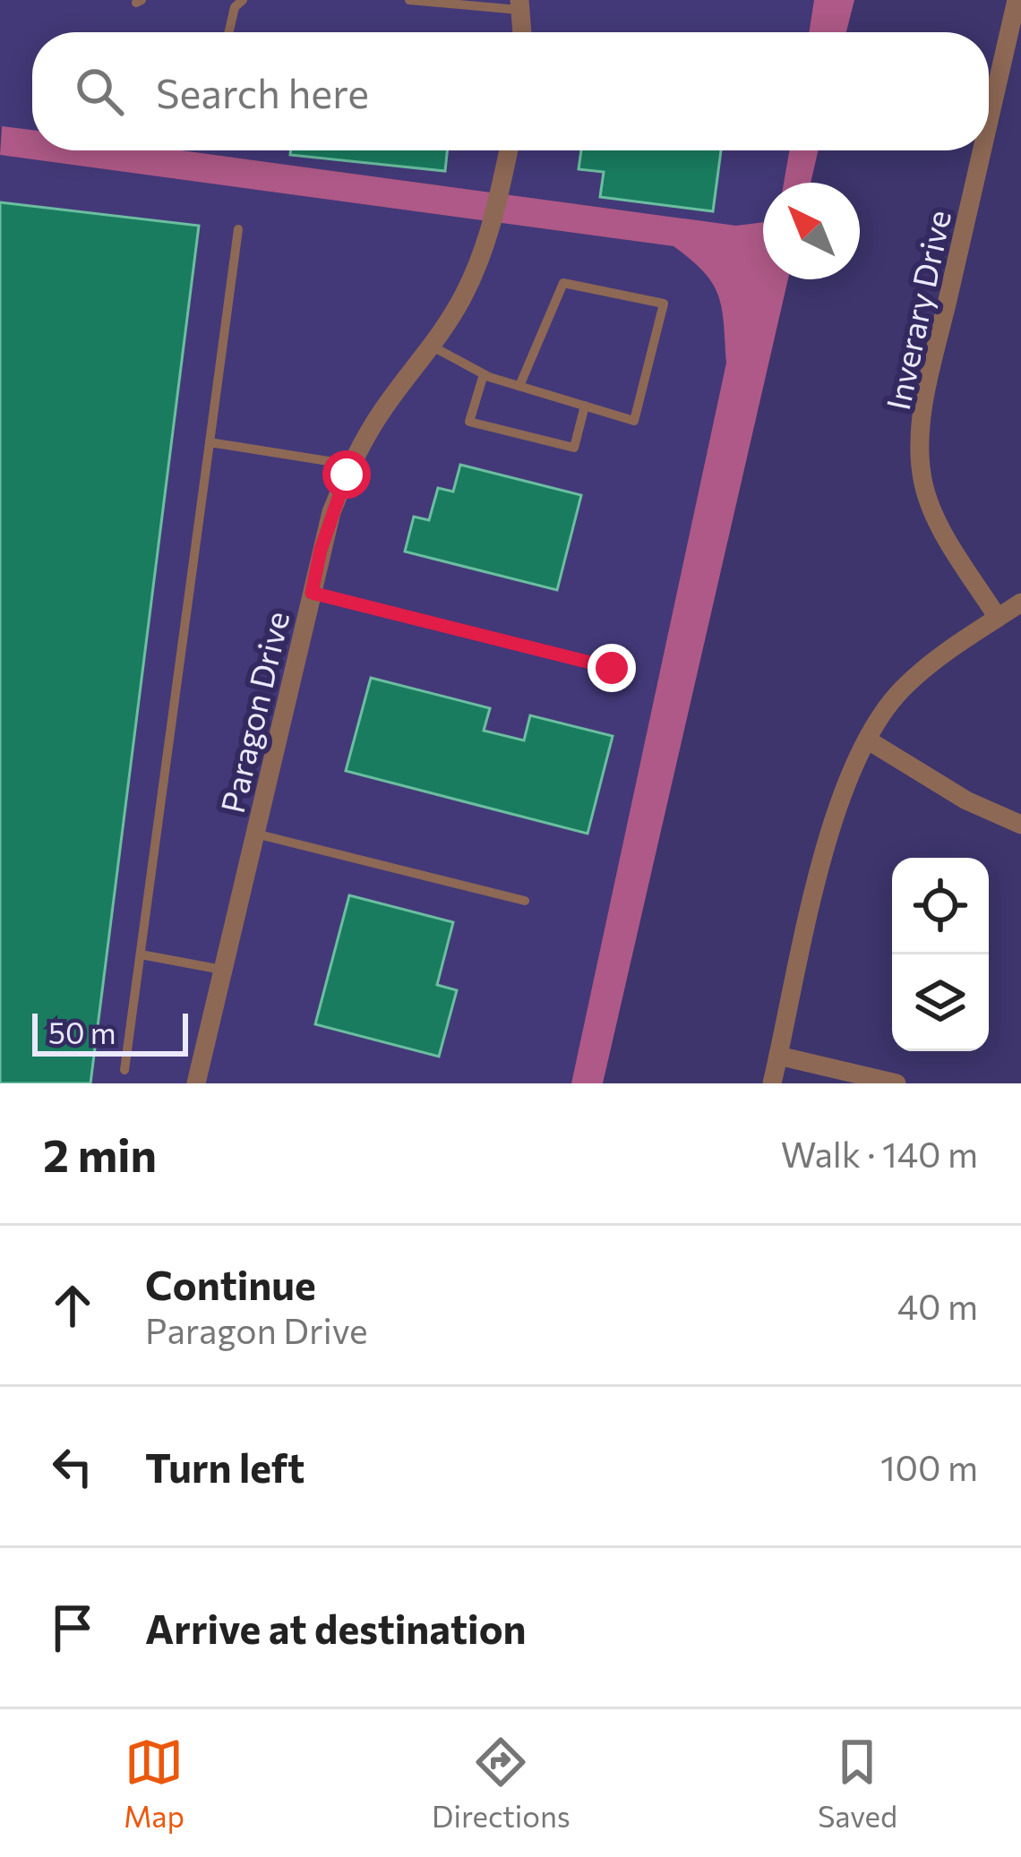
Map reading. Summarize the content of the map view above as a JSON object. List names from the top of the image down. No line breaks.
{"streets":{"street":["Inverary Drive","Paragon Drive"]},"scale_bar":"50 m","north":"top left","page":{"search":"Search here","scale":"50 m","heading":["2 min","Walk · 140 m"],"list":[["Continue","Paragon Drive","40 m"],["Turn left","100 m"],"Arrive at destination"],"nav":["Map","Directions","Saved"]}}
